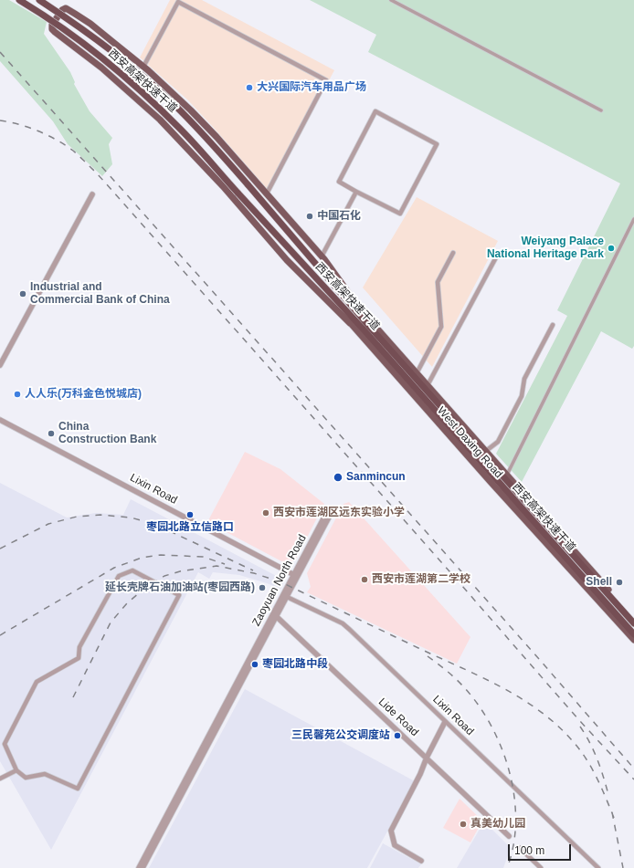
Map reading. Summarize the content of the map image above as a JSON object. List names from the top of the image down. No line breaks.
{"streets":{"highway":["西安高架快速干道"],"main road":["West Daxing Road"],"street":["Lixin Road","Zaoyuan North Road","Lide Road"]},"crossings":[["西安高架快速干道","West Daxing Road"],["Lixin Road","Zaoyuan North Road"],["Zaoyuan North Road","Lide Road"]],"places":["大兴国际汽车用品广场","中国石化","Weiyang Palace National Heritage Park","Industrial and Commercial Bank of China","人人乐(万科金色悦城店)","China Construction Bank","Sanmincun","西安市莲湖区远东实验小学","枣园北路立信路口","西安市莲湖第二学校","Shell","延长壳牌石油加油站(枣园西路)","枣园北路中段","三民馨苑公交调度站","真美幼儿园"],"scale_bar":"100 m"}
